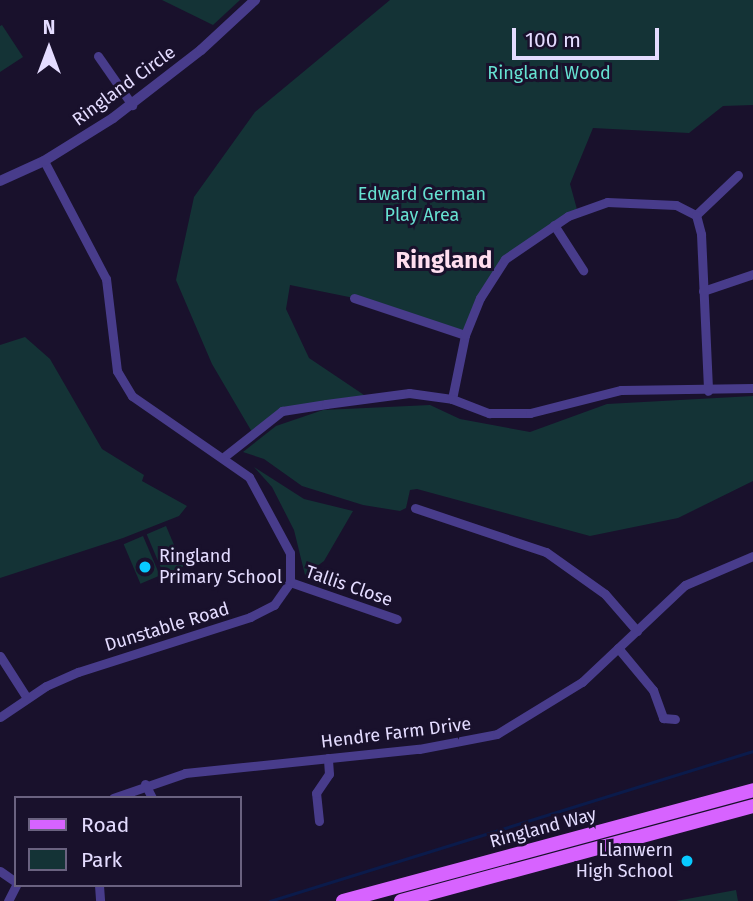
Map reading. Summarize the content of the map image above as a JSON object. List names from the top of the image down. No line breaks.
{"streets":{"main road":["Ringland Way"],"street":["Ringland Circle","Tallis Close","Dunstable Road","Hendre Farm Drive"]},"crossings":[["Tallis Close","Dunstable Road"]],"districts":["Ringland"],"parks":["Ringland Wood","Edward German Play Area"],"places":["Ringland Primary School","Llanwern High School"],"legend":["Road","Park"],"scale_bar":"100 m","north":"top"}
